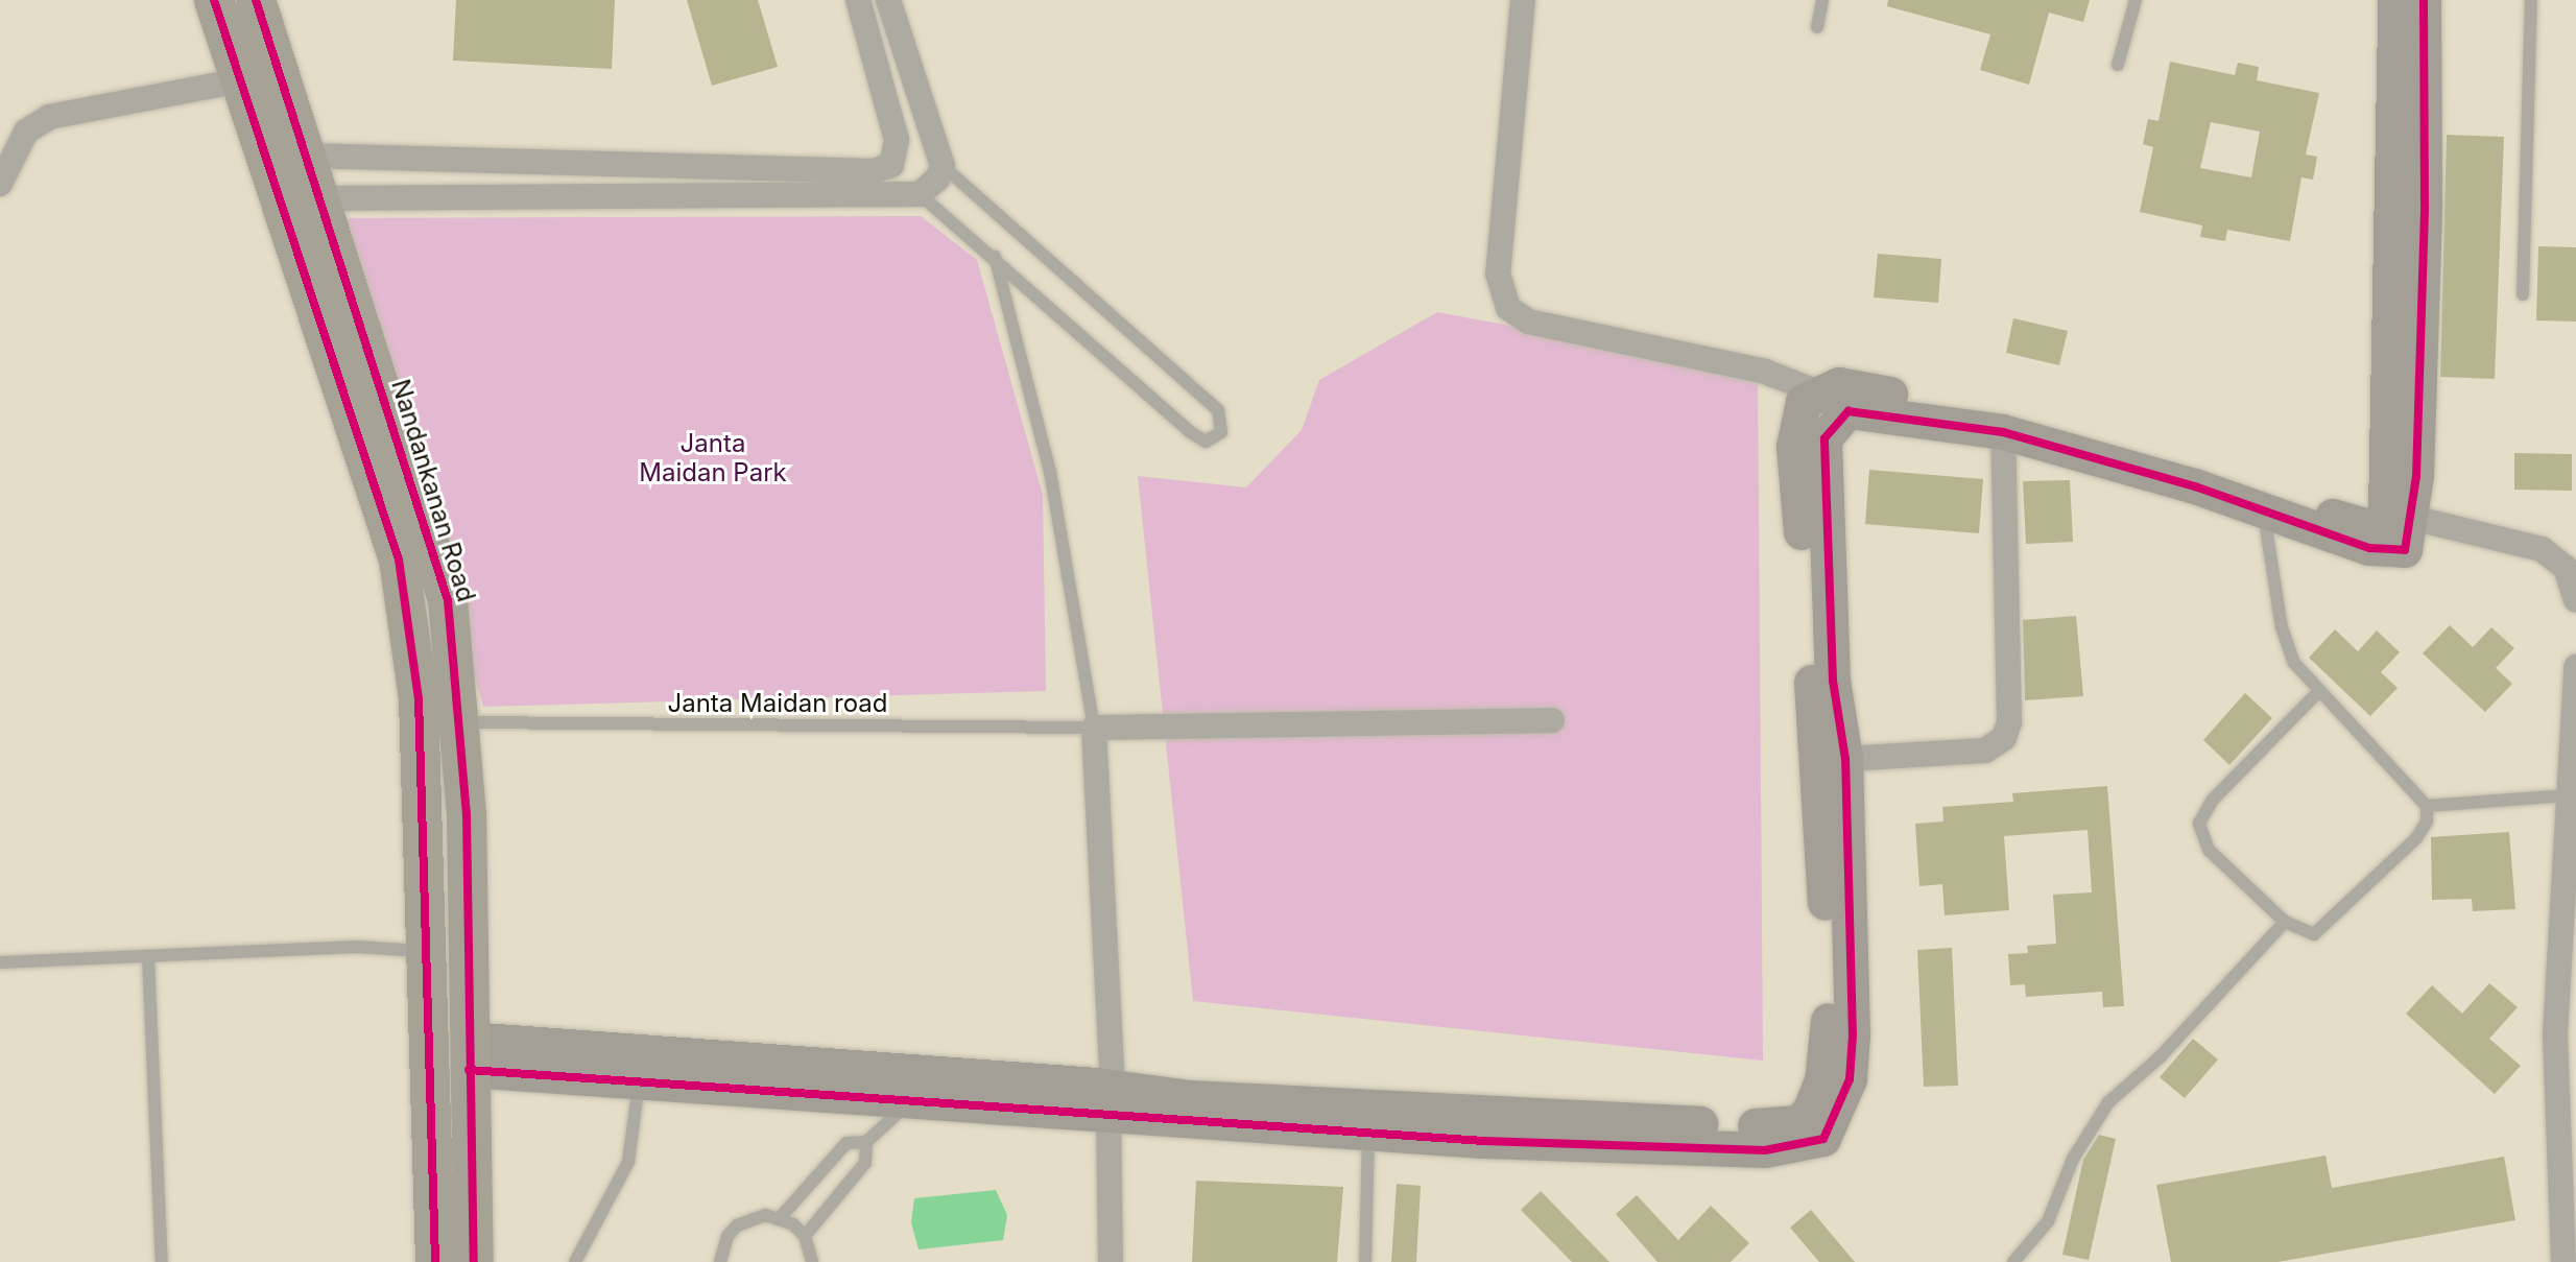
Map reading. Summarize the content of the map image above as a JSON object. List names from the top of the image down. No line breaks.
{"streets":{"main road":["Nandankanan Road"],"lane":["Janta Maidan road"]},"crossings":[["Nandankanan Road","Janta Maidan road"]],"parks":["Janta Maidan Park"]}
